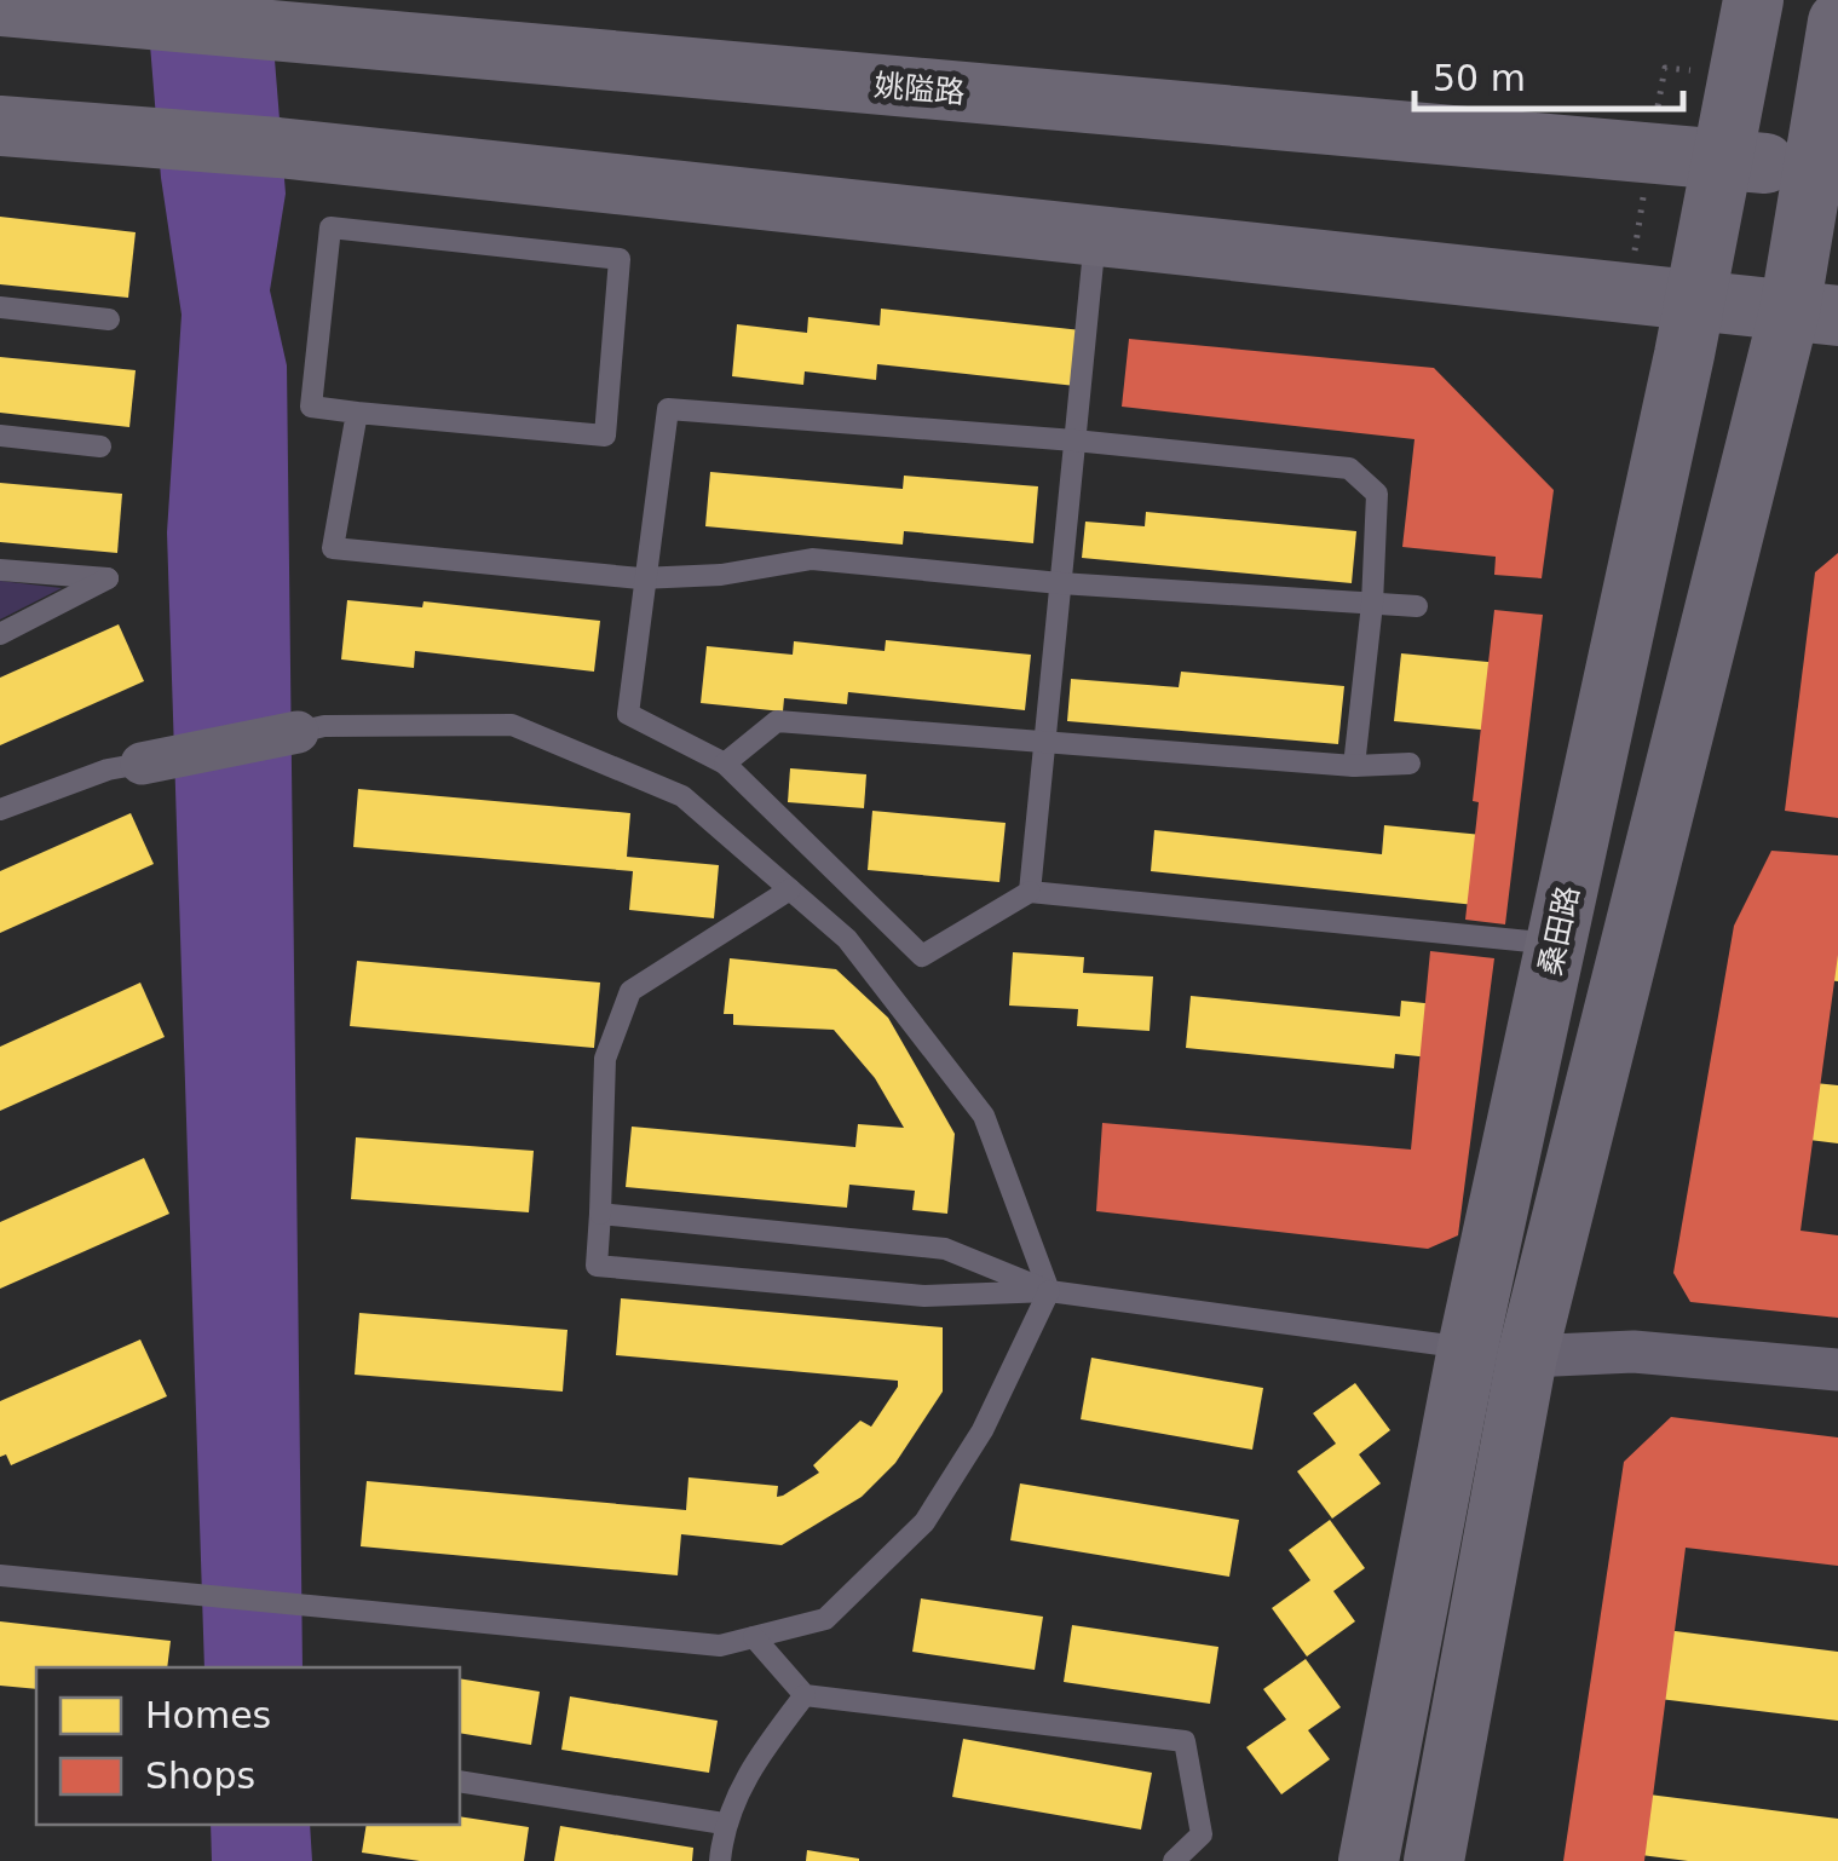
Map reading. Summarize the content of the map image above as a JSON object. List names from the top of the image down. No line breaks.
{"streets":{"main road":["姚隘路","桑田路"]},"crossings":[["姚隘路","桑田路"]],"legend":["Homes","Shops"],"scale_bar":"50 m"}
